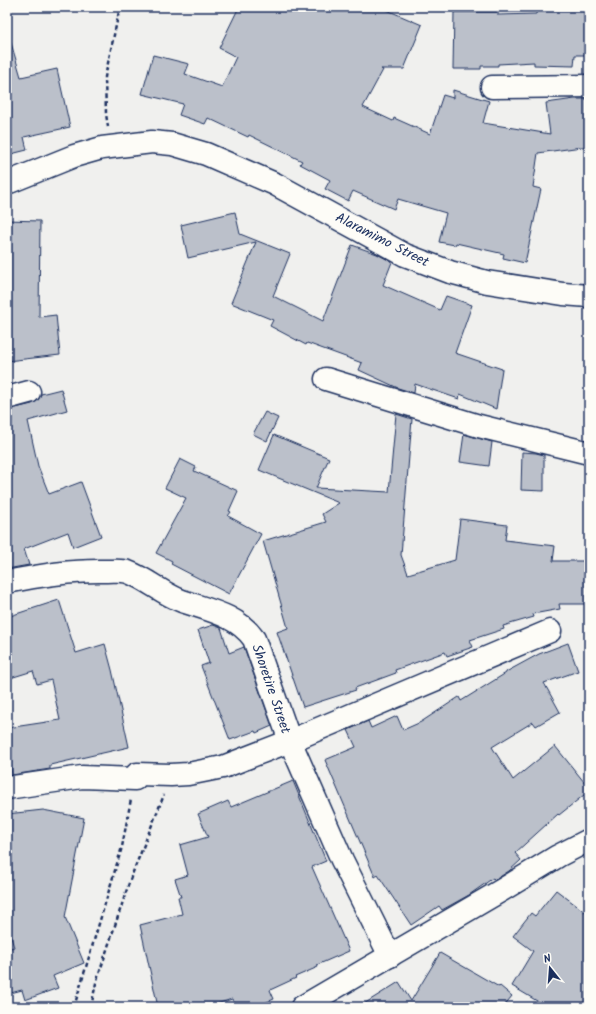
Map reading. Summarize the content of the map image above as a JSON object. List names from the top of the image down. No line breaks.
{"streets":{"street":["Alaramimo Street","Shoretire Street"]},"north":"top"}
